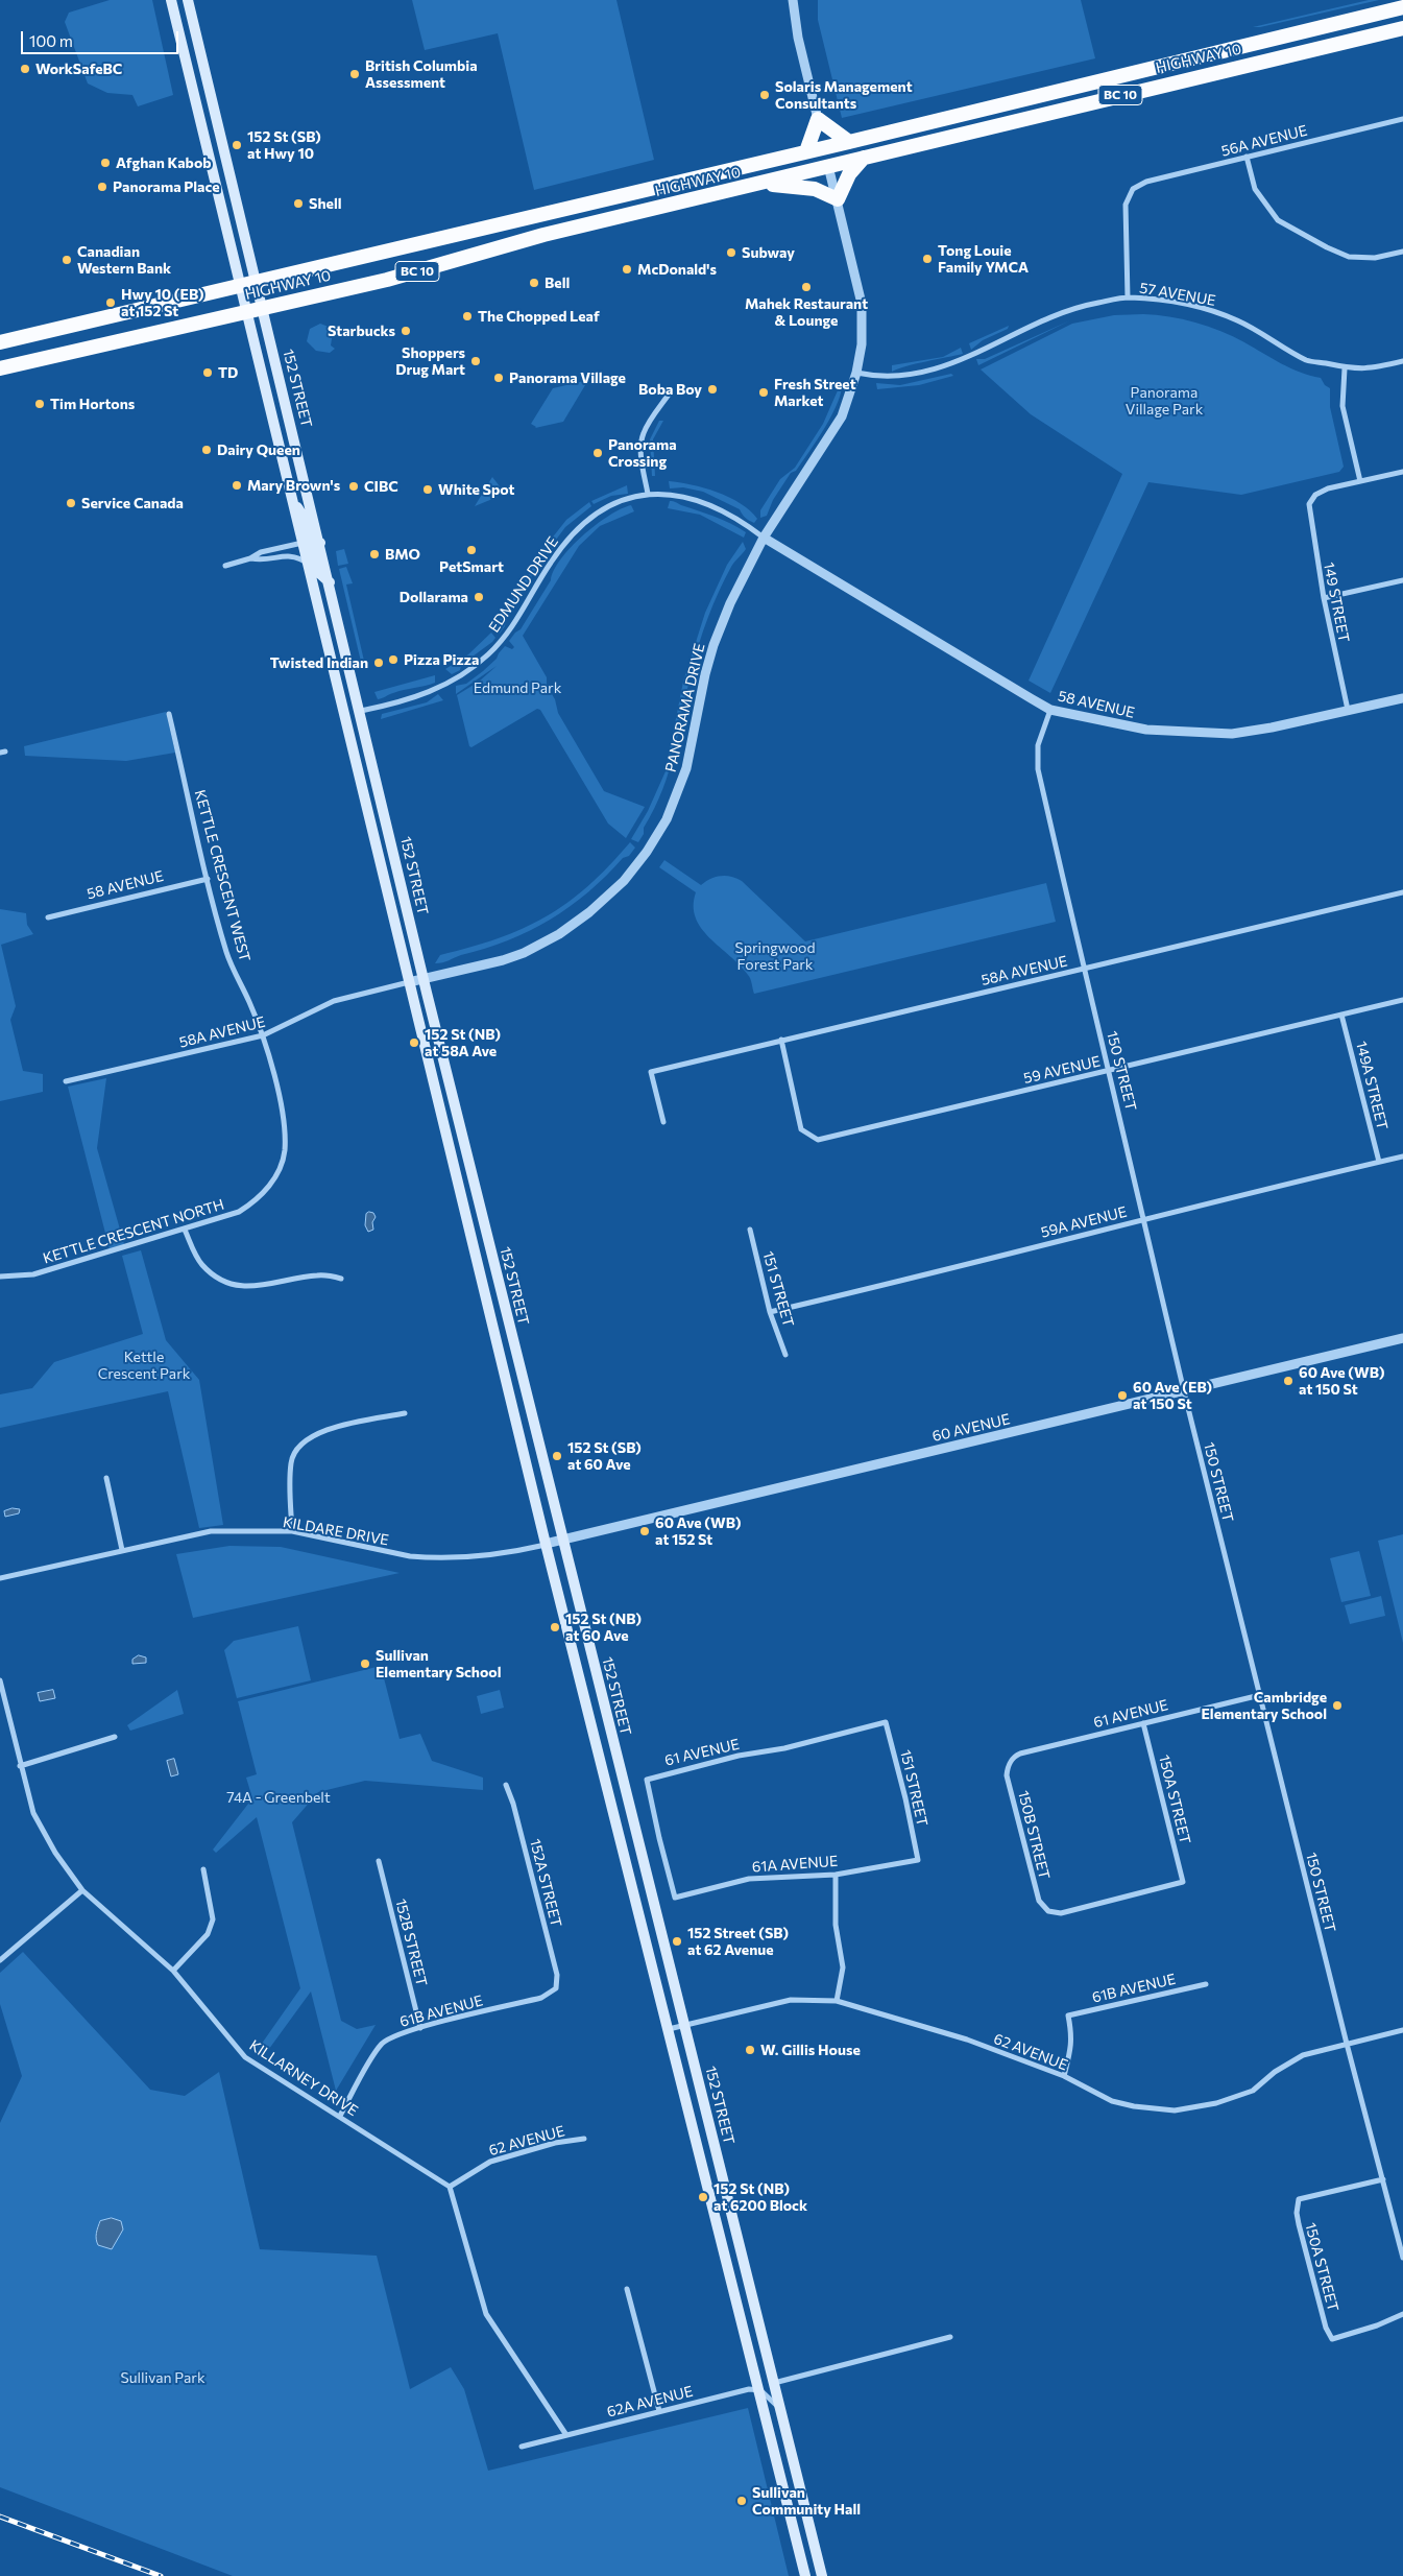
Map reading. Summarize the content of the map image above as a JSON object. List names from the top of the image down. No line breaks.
{"streets":{"highway":["HIGHWAY 10","BC 10"],"main road":["152 STREET"],"street":["56A AVENUE","57 AVENUE","EDMUND DRIVE","149 STREET","58 AVENUE","PANORAMA DRIVE","KETTLE CRESCENT WEST","58A AVENUE","59 AVENUE","150 STREET","149A STREET","59A AVENUE","KETTLE CRESCENT NORTH","151 STREET","60 AVENUE","KILDARE DRIVE","61 AVENUE","150A STREET","150B STREET","61A AVENUE","152A STREET","152B STREET","61B AVENUE","62 AVENUE","KILLARNEY DRIVE","62A AVENUE"]},"crossings":[["HIGHWAY 10","152 STREET"],["HIGHWAY 10","PANORAMA DRIVE"],["56A AVENUE","57 AVENUE"],["57 AVENUE","PANORAMA DRIVE"],["152 STREET","EDMUND DRIVE"],["152 STREET","PANORAMA DRIVE"],["152 STREET","58A AVENUE"],["152 STREET","60 AVENUE"],["152 STREET","KILDARE DRIVE"],["152 STREET","62 AVENUE"],["152 STREET","62A AVENUE"],["EDMUND DRIVE","58 AVENUE"],["EDMUND DRIVE","PANORAMA DRIVE"],["149 STREET","58 AVENUE"],["58 AVENUE","PANORAMA DRIVE"],["58 AVENUE","KETTLE CRESCENT WEST"],["58 AVENUE","150 STREET"],["PANORAMA DRIVE","58A AVENUE"],["KETTLE CRESCENT WEST","58A AVENUE"],["KETTLE CRESCENT WEST","KETTLE CRESCENT NORTH"],["58A AVENUE","59 AVENUE"],["58A AVENUE","150 STREET"],["59 AVENUE","150 STREET"],["59 AVENUE","149A STREET"],["150 STREET","59A AVENUE"],["150 STREET","60 AVENUE"],["150 STREET","61 AVENUE"],["150 STREET","150A STREET"],["150 STREET","62 AVENUE"],["149A STREET","59A AVENUE"],["59A AVENUE","151 STREET"],["151 STREET","61 AVENUE"],["151 STREET","61A AVENUE"],["60 AVENUE","KILDARE DRIVE"],["61 AVENUE","150A STREET"],["61 AVENUE","150B STREET"],["61 AVENUE","61A AVENUE"],["150A STREET","150B STREET"],["152A STREET","61B AVENUE"],["152B STREET","61B AVENUE"],["61B AVENUE","62 AVENUE"],["61B AVENUE","KILLARNEY DRIVE"],["62 AVENUE","KILLARNEY DRIVE"]],"parks":["Panorama Village Park","Edmund Park","Springwood Forest Park","Kettle Crescent Park","74A - Greenbelt","Sullivan Park"],"places":["WorkSafeBC","British Columbia Assessment","Solaris Management Consultants","152 St (SB) at Hwy 10","Afghan Kabob","Panorama Place","Shell","Subway","Tong Louie Family YMCA","Canadian Western Bank","McDonald's","Bell","Mahek Restaurant & Lounge","Hwy 10 (EB) at 152 St","The Chopped Leaf","Starbucks","Shoppers Drug Mart","TD","Panorama Village","Boba Boy","Fresh Street Market","Tim Hortons","Dairy Queen","Panorama Crossing","Mary Brown's","CIBC","White Spot","Service Canada","PetSmart","BMO","Dollarama","Pizza Pizza","Twisted Indian","152 St (NB) at 58A Ave","60 Ave (WB) at 150 St","60 Ave (EB) at 150 St","152 St (SB) at 60 Ave","60 Ave (WB) at 152 St","152 St (NB) at 60 Ave","Sullivan Elementary School","Cambridge Elementary School","152 Street (SB) at 62 Avenue","W. Gillis House","152 St (NB) at 6200 Block","Sullivan Community Hall"],"scale_bar":"100 m"}
